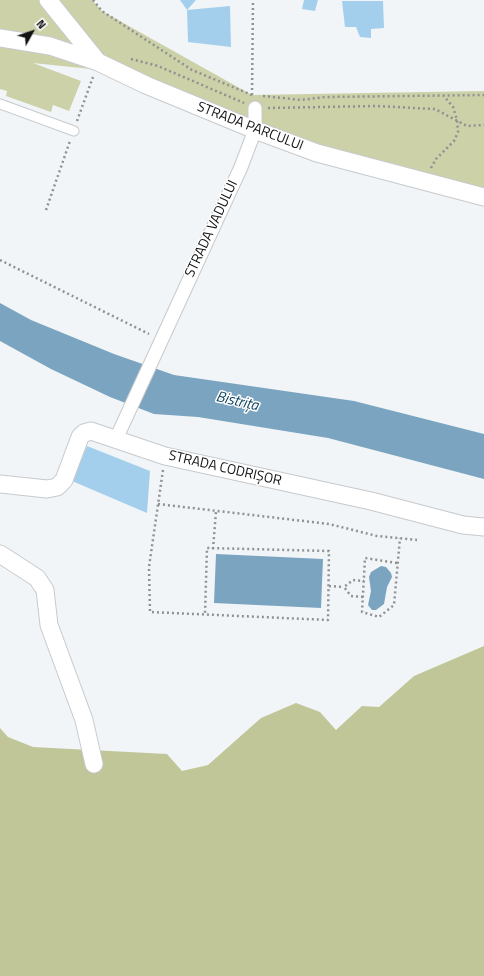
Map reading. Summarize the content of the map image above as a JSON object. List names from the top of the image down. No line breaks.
{"streets":{"street":["STRADA PARCULUI","STRADA VADULUI","STRADA CODRIȘOR"]},"crossings":[["STRADA PARCULUI","STRADA VADULUI"],["STRADA VADULUI","STRADA CODRIȘOR"]],"water":["Bistrița"],"north":"top right"}
